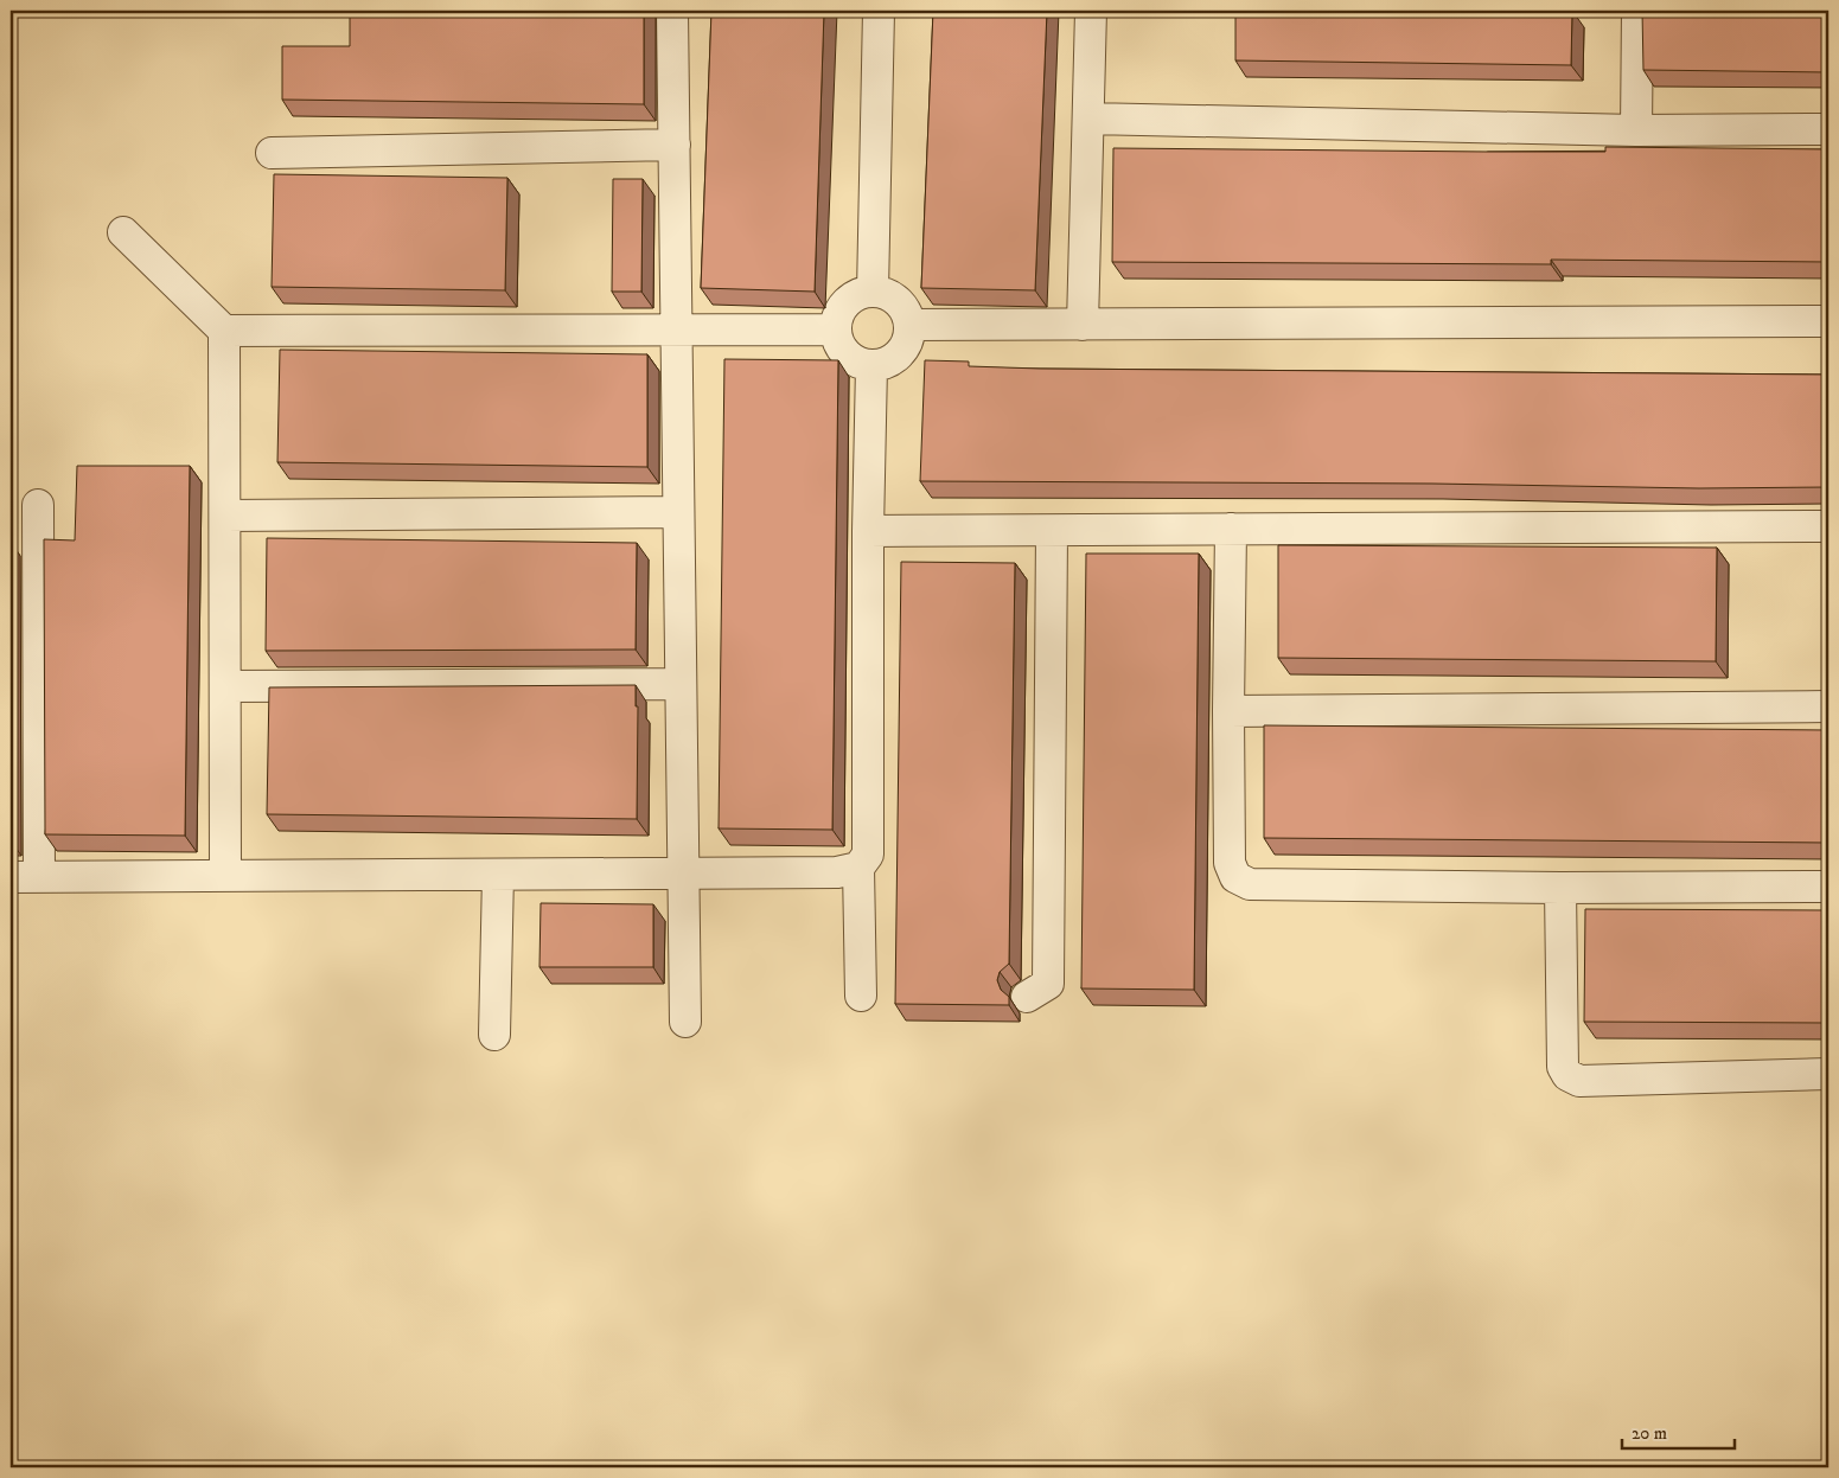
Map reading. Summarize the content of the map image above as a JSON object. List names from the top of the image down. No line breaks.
{"scale_bar":"20 m"}
